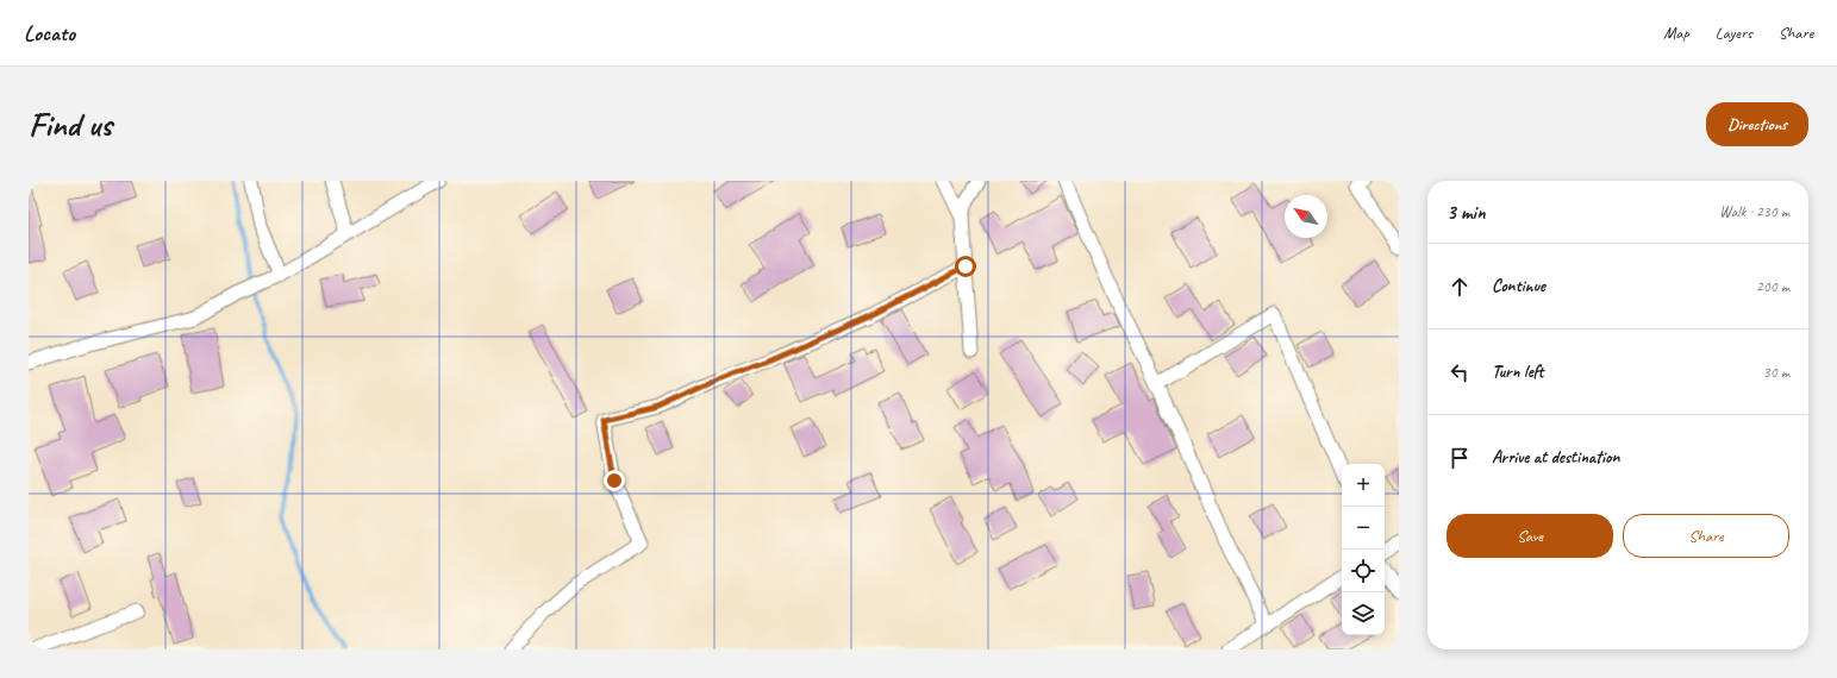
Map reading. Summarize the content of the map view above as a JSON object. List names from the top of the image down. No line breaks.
{"north":"top left","page":{"header":"Locato","nav":["Map","Layers","Share"],"buttons":["Directions",["Save","Share"]],"title":"Find us","heading":["3 min","Walk · 230 m"],"list":[["Continue","200 m"],["Turn left","30 m"],"Arrive at destination"],"map_buttons":["+","−"]}}
